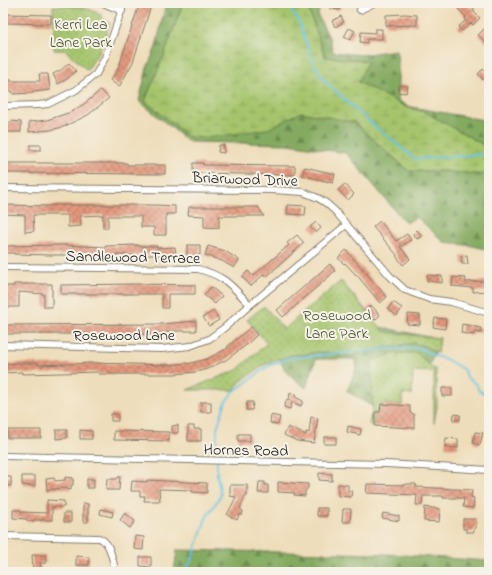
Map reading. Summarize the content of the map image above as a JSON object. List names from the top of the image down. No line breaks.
{"streets":{"street":["Briarwood Drive","Sandlewood Terrace","Rosewood Lane","Hornes Road"]},"crossings":[["Briarwood Drive","Rosewood Lane"],["Sandlewood Terrace","Rosewood Lane"]],"parks":["Kerri Lea Lane Park","Rosewood Lane Park"]}
